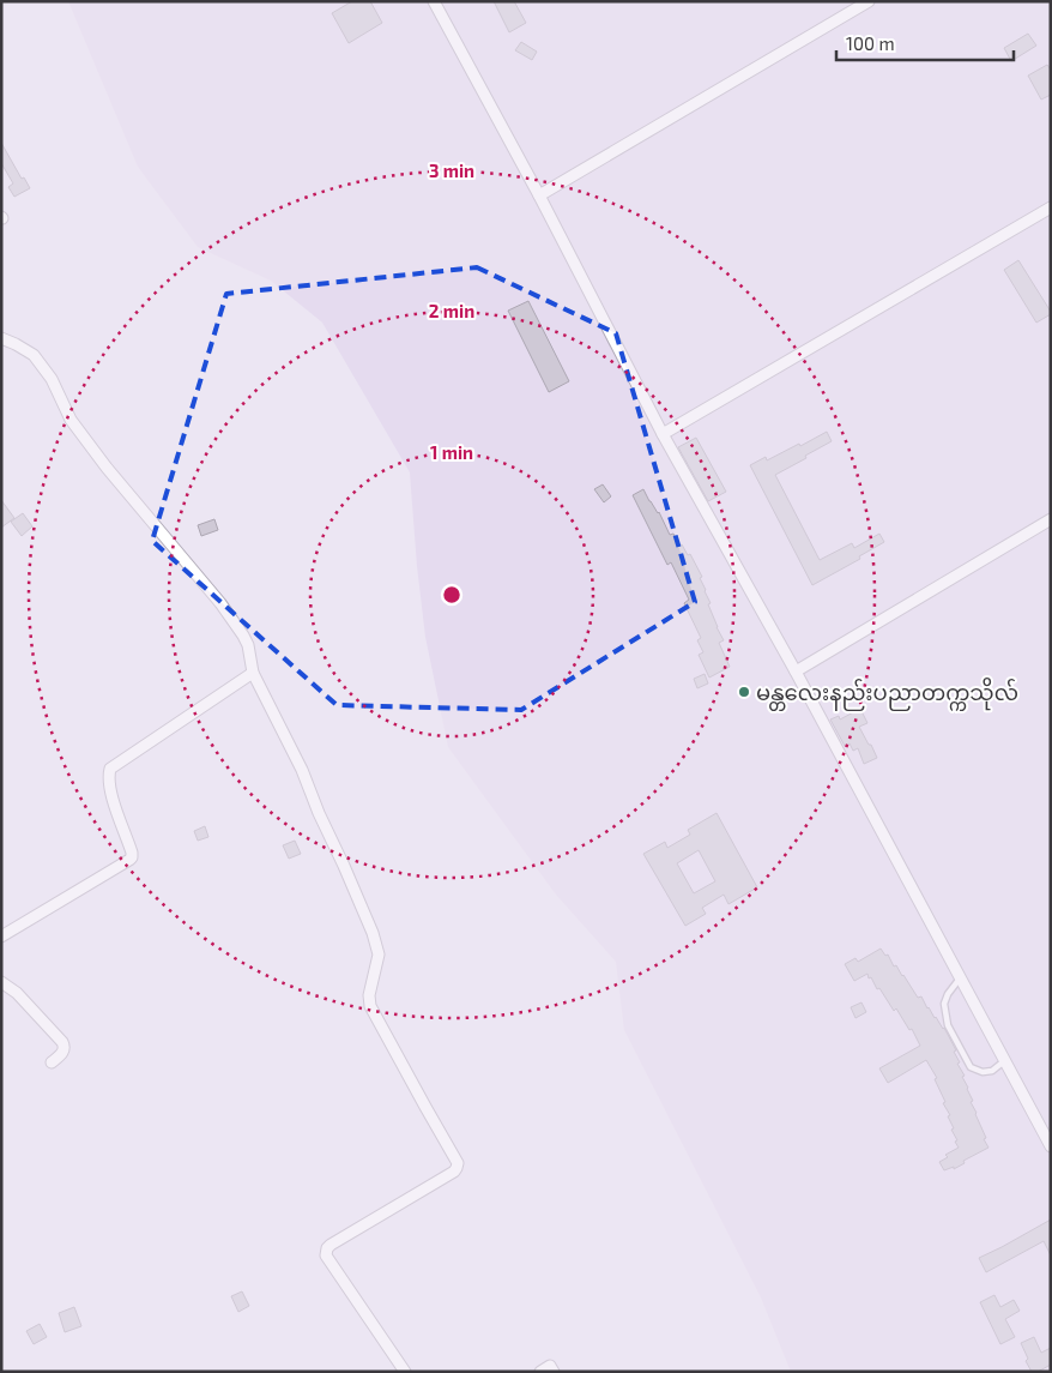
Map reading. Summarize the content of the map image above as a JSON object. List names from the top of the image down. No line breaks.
{"places":["မန္တလေးနည်းပညာတက္ကသိုလ်"],"scale_bar":"100 m","rings":["3 min","2 min","1 min"]}
